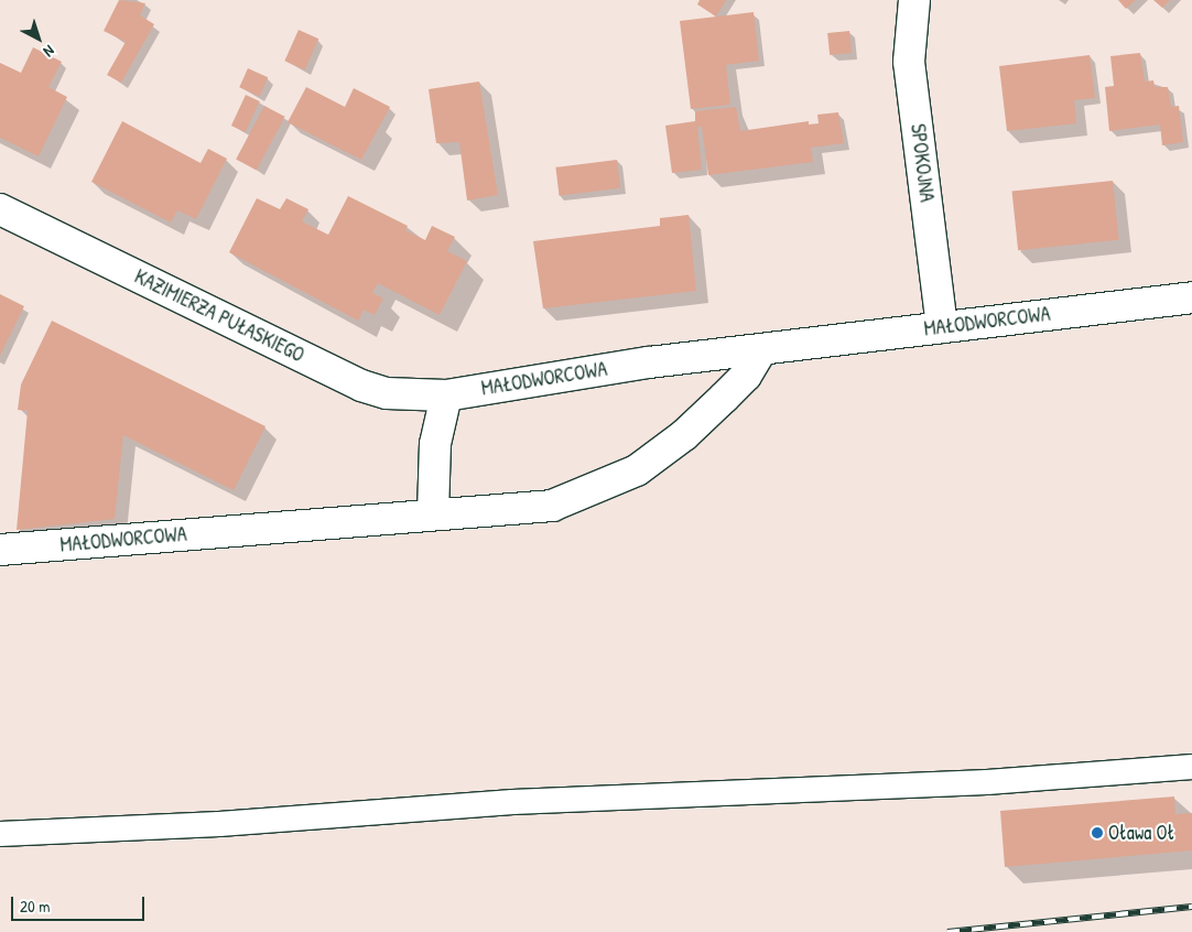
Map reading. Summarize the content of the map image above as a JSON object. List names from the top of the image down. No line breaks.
{"streets":{"street":["SPOKOJNA","KAZIMIERZA PUŁASKIEGO","MAŁODWORCOWA"]},"crossings":[["SPOKOJNA","MAŁODWORCOWA"],["KAZIMIERZA PUŁASKIEGO","MAŁODWORCOWA"]],"places":["Oława Oł"],"scale_bar":"20 m","north":"bottom right"}
